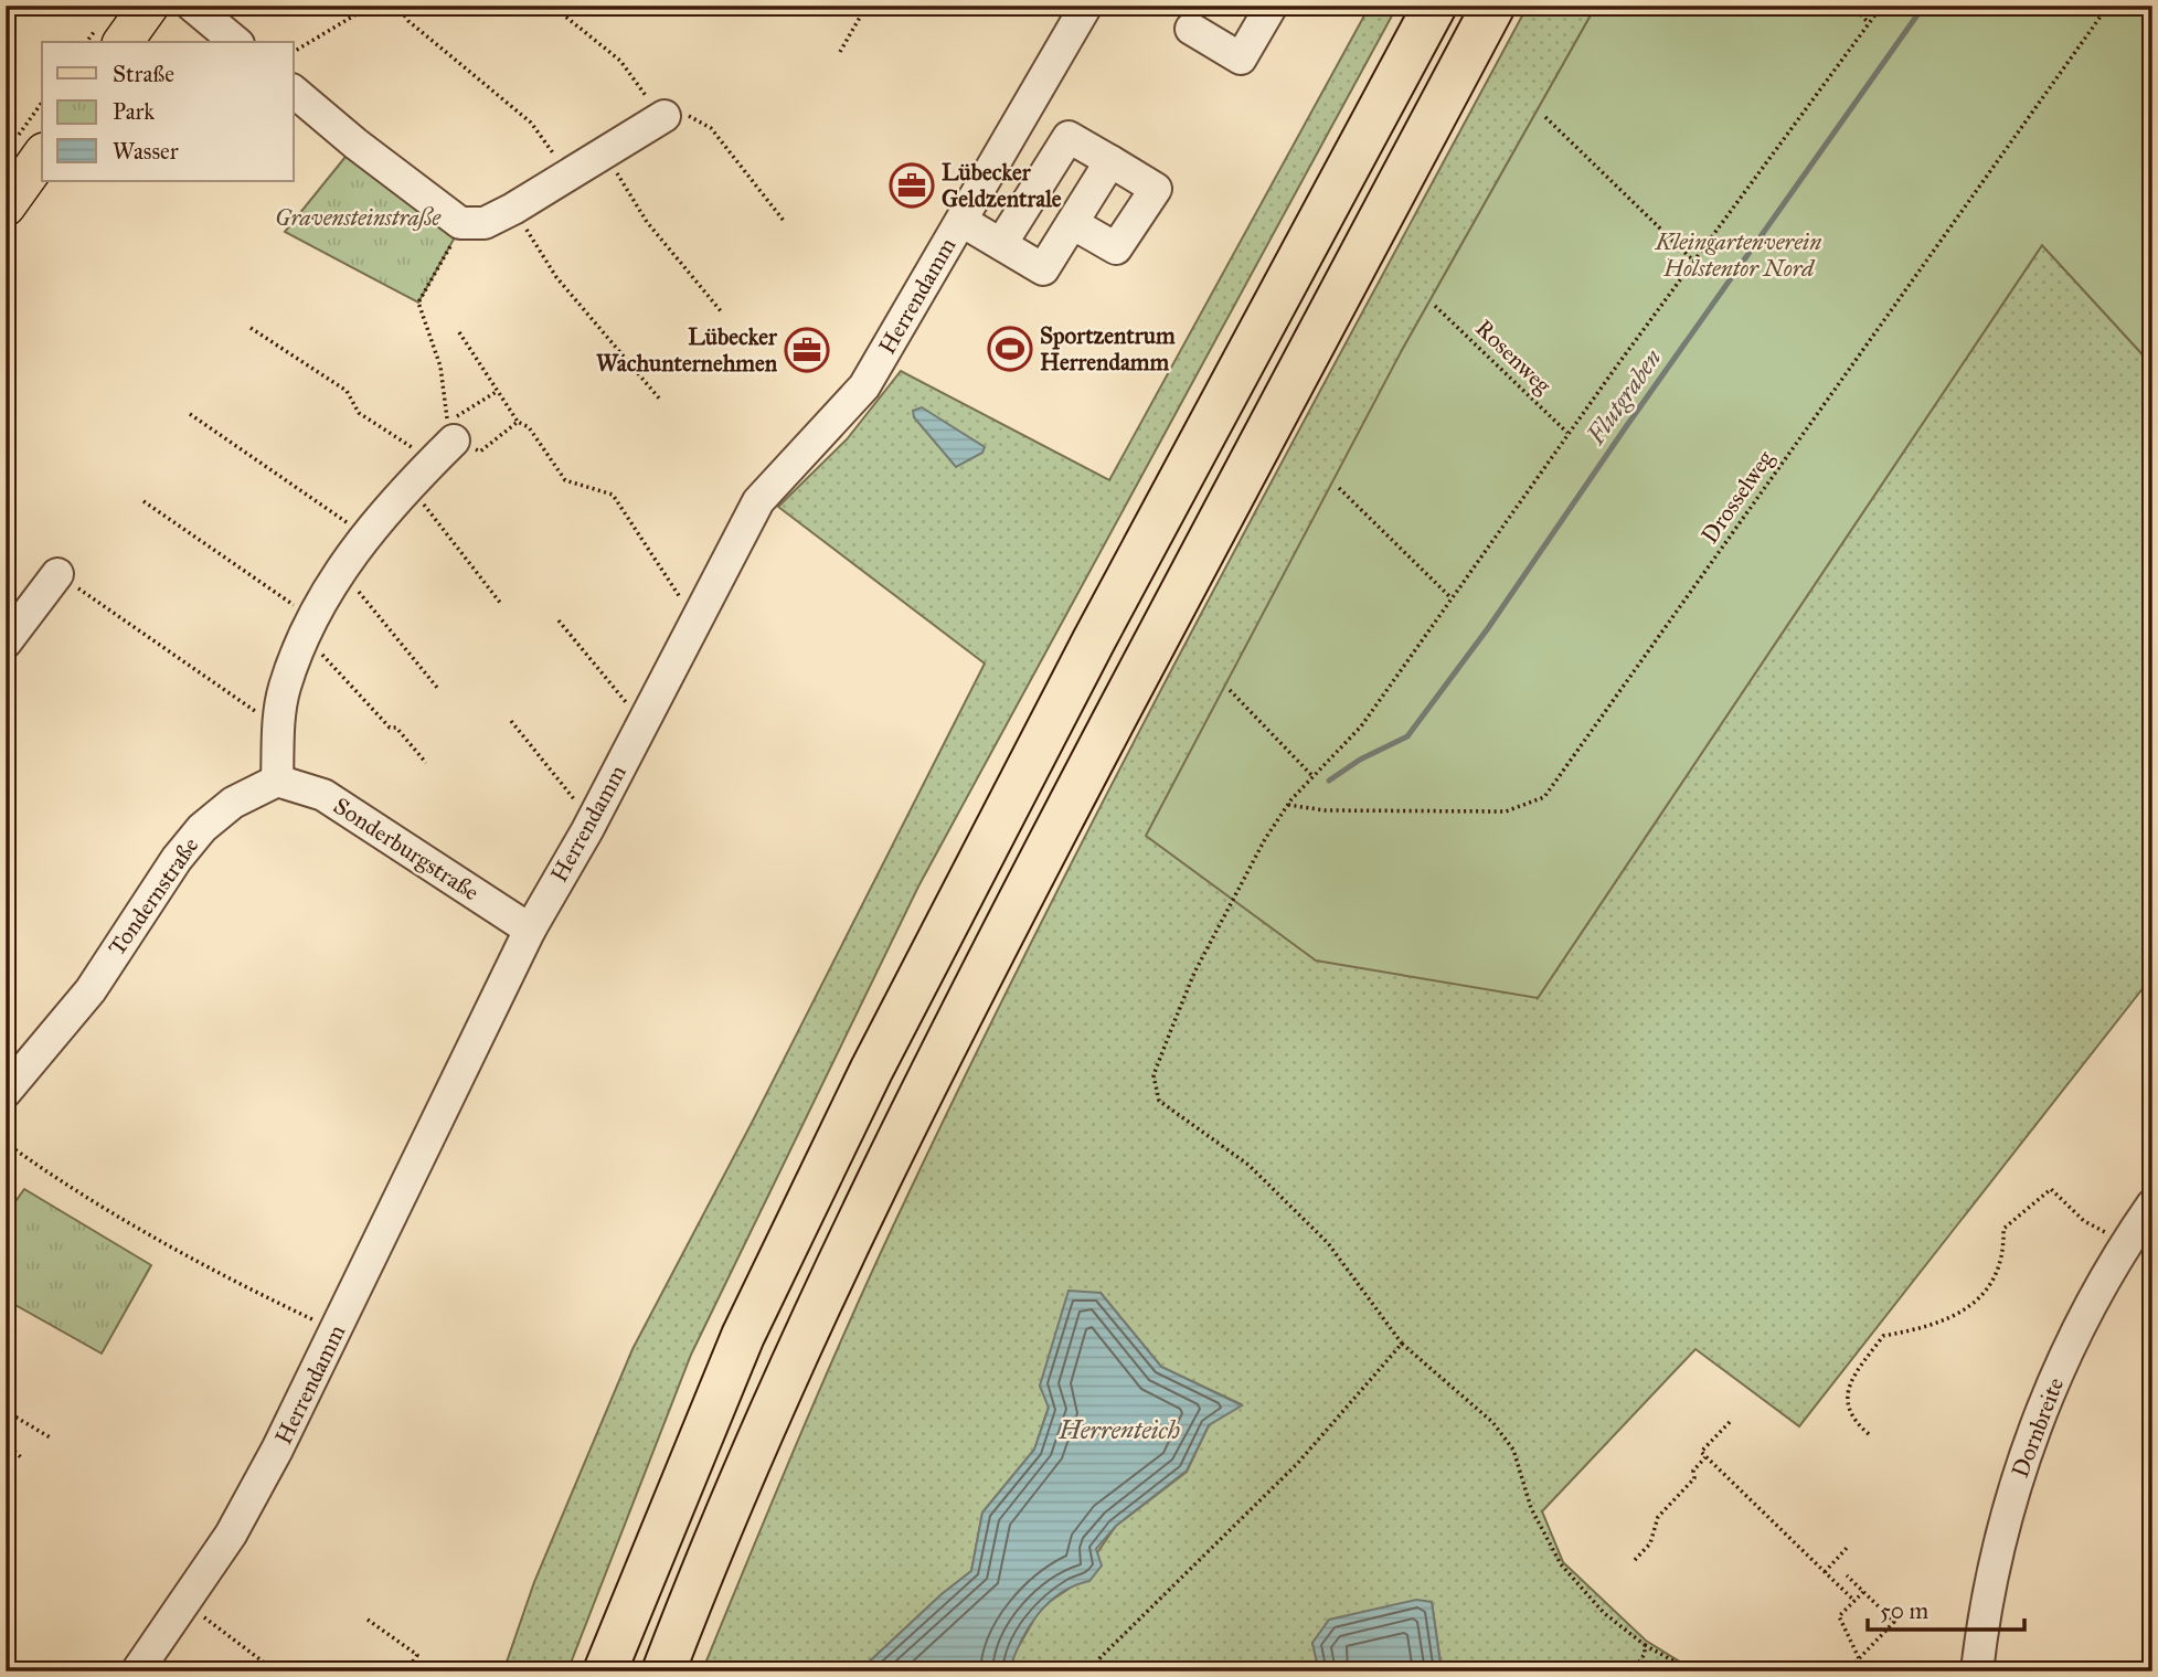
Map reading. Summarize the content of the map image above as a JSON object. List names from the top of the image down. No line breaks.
{"streets":{"street":["Herrendamm","Sonderburgstraße","Tondernstraße","Dornbreite"],"path":["Rosenweg","Drosselweg"]},"crossings":[["Herrendamm","Sonderburgstraße"],["Sonderburgstraße","Tondernstraße"]],"water":["Flutgraben","Herrenteich"],"parks":["Gravensteinstraße","Kleingartenverein Holstentor Nord"],"places":{"office":["Lübecker Geldzentrale","Lübecker Wachunternehmen"],"sports":["Sportzentrum Herrendamm"]},"legend":["Straße","Park","Wasser"],"scale_bar":"50 m"}
